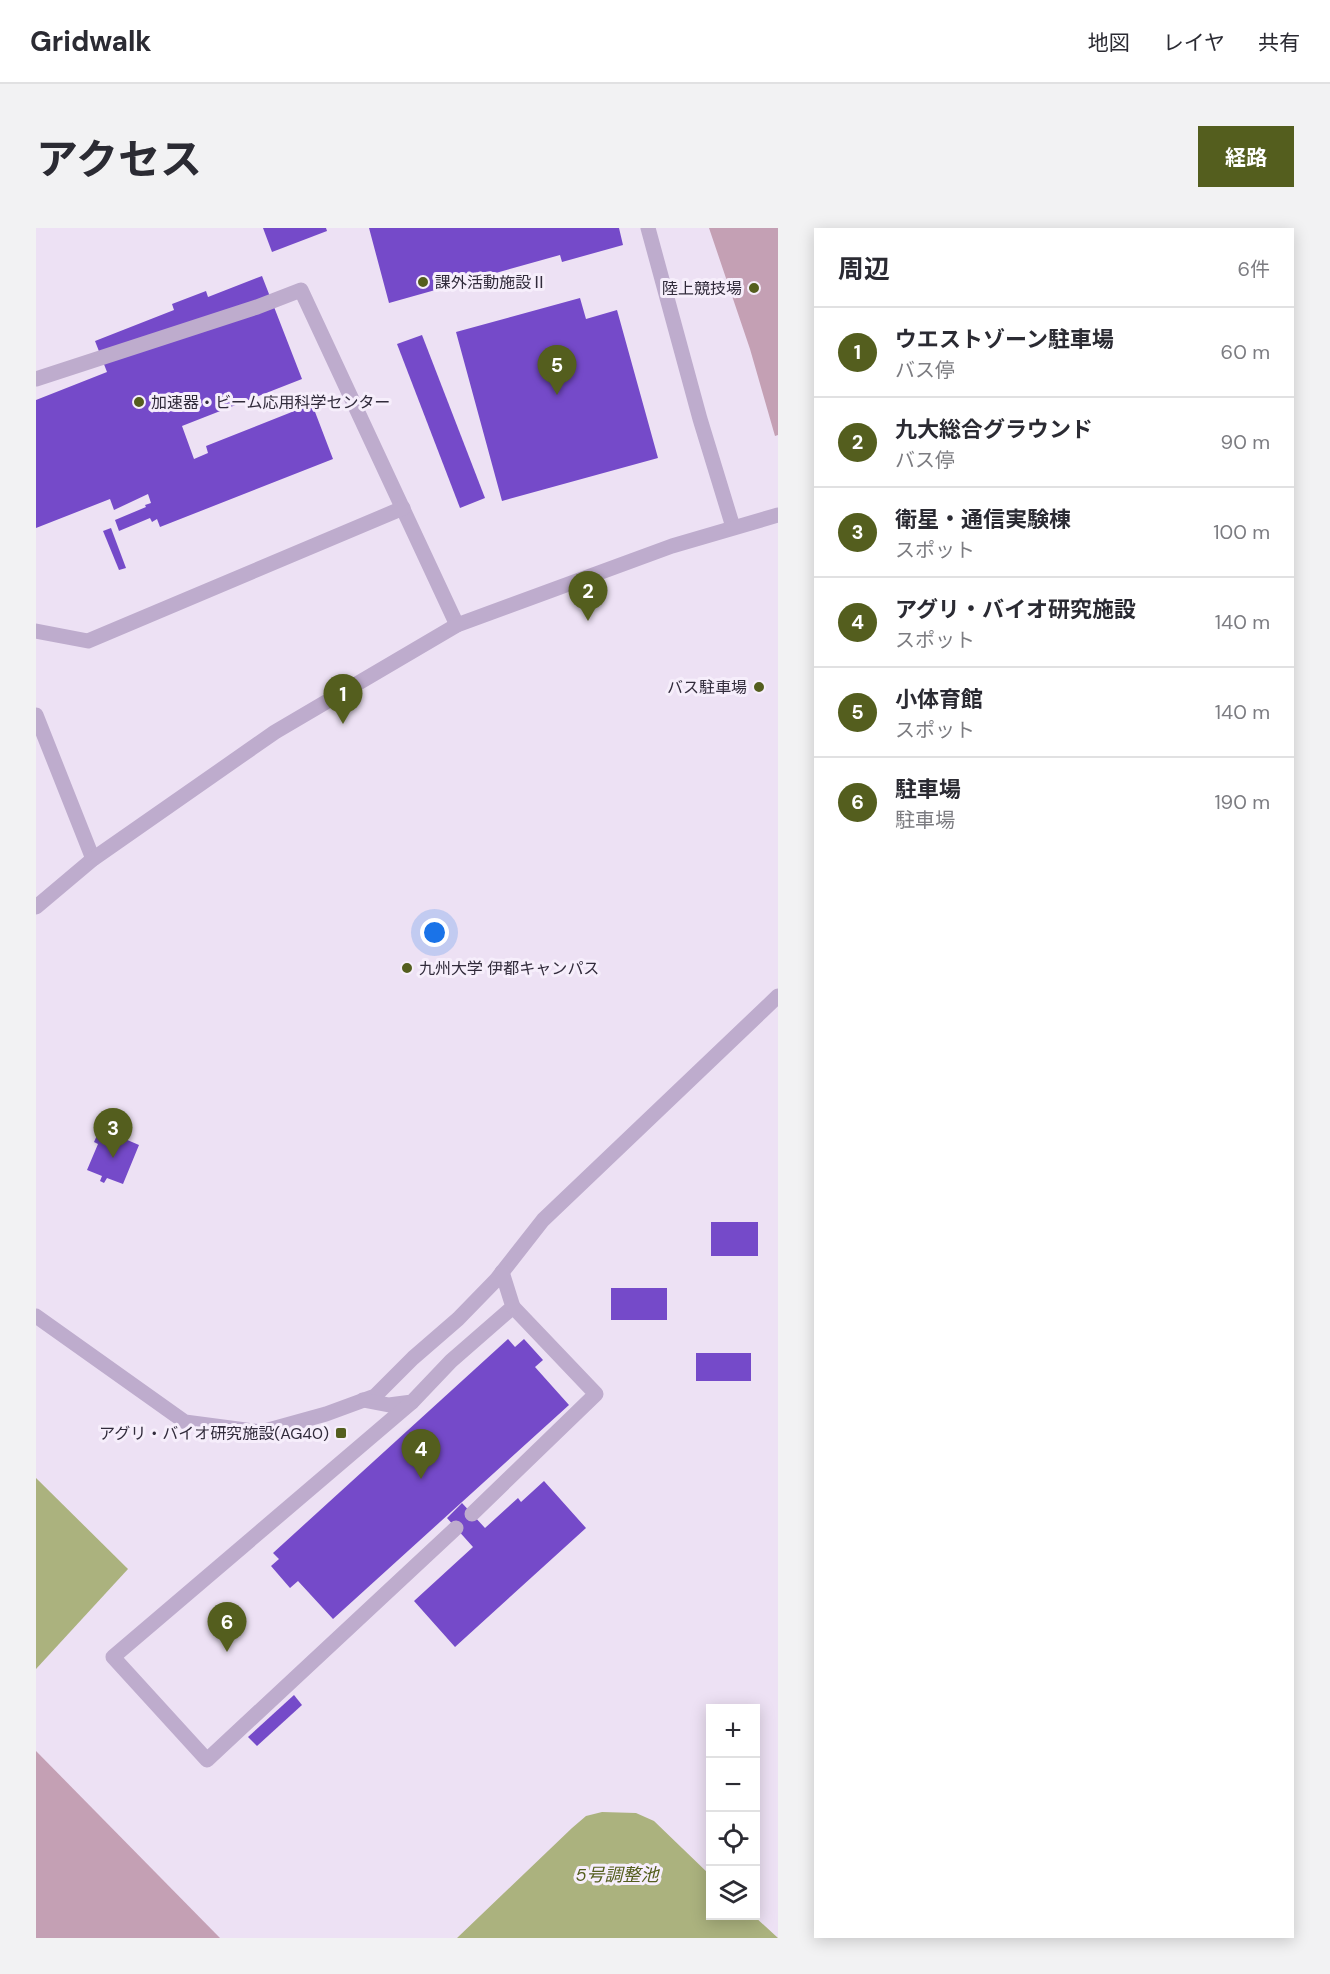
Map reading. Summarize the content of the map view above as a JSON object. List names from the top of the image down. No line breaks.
{"water":["5号調整池"],"places":{"other":["課外活動施設Ⅱ","陸上競技場","加速器・ビーム応用科学センター","バス駐車場","九州大学 伊都キャンパス"],"transit":["アグリ・バイオ研究施設(AG40)"]},"page":{"header":"Gridwalk","nav":["地図","レイヤ","共有"],"title":"アクセス","buttons":"経路","heading":["周辺","6件"],"list":[{"mark":"1","name":"ウエストゾーン駐車場","note":"バス停","value":"60 m"},{"mark":"2","name":"九大総合グラウンド","note":"バス停","value":"90 m"},{"mark":"3","name":"衛星・通信実験棟","note":"スポット","value":"100 m"},{"mark":"4","name":"アグリ・バイオ研究施設","note":"スポット","value":"140 m"},{"mark":"5","name":"小体育館","note":"スポット","value":"140 m"},{"mark":"6","name":"駐車場","note":"駐車場","value":"190 m"}],"pins":["5","2","1","3","4","6"],"map_buttons":["+","−"]}}
